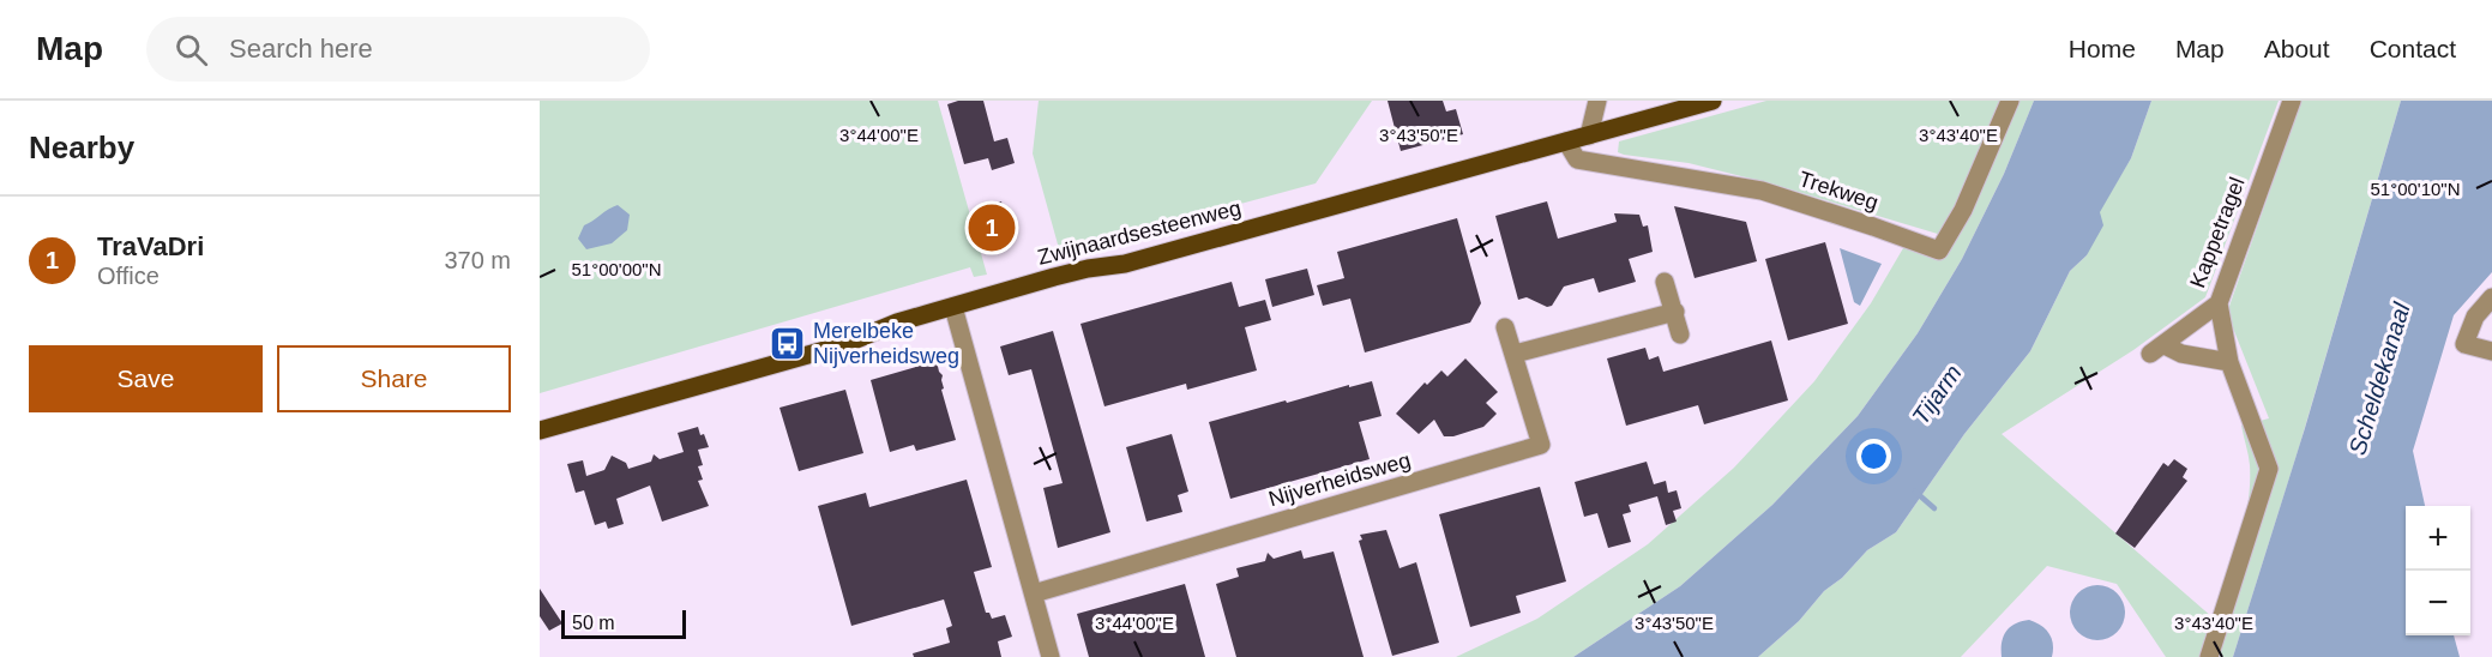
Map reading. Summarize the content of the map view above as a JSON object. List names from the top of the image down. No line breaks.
{"streets":{"main road":["Zwijnaardsesteenweg"],"street":["Trekweg","Kappetragel","Nijverheidsweg"]},"crossings":[["Trekweg","Zwijnaardsesteenweg"]],"water":["Scheldekanaal","Tijarm"],"places":{"bus stop":["Merelbeke Nijverheidsweg"]},"scale_bar":"50 m","page":{"header":"Map","search":"Search here","nav":["Home","Map","About","Contact"],"heading":"Nearby","list":[{"mark":"1","name":"TraVaDri","note":"Office","value":"370 m"}],"pins":"1","buttons":["Save","Share"],"map_buttons":["+","−"],"scale":"50 m"},"coordinates":["3°44'00\"E","3°43'50\"E","3°43'40\"E","51°00'10\"N","51°00'00\"N"]}
